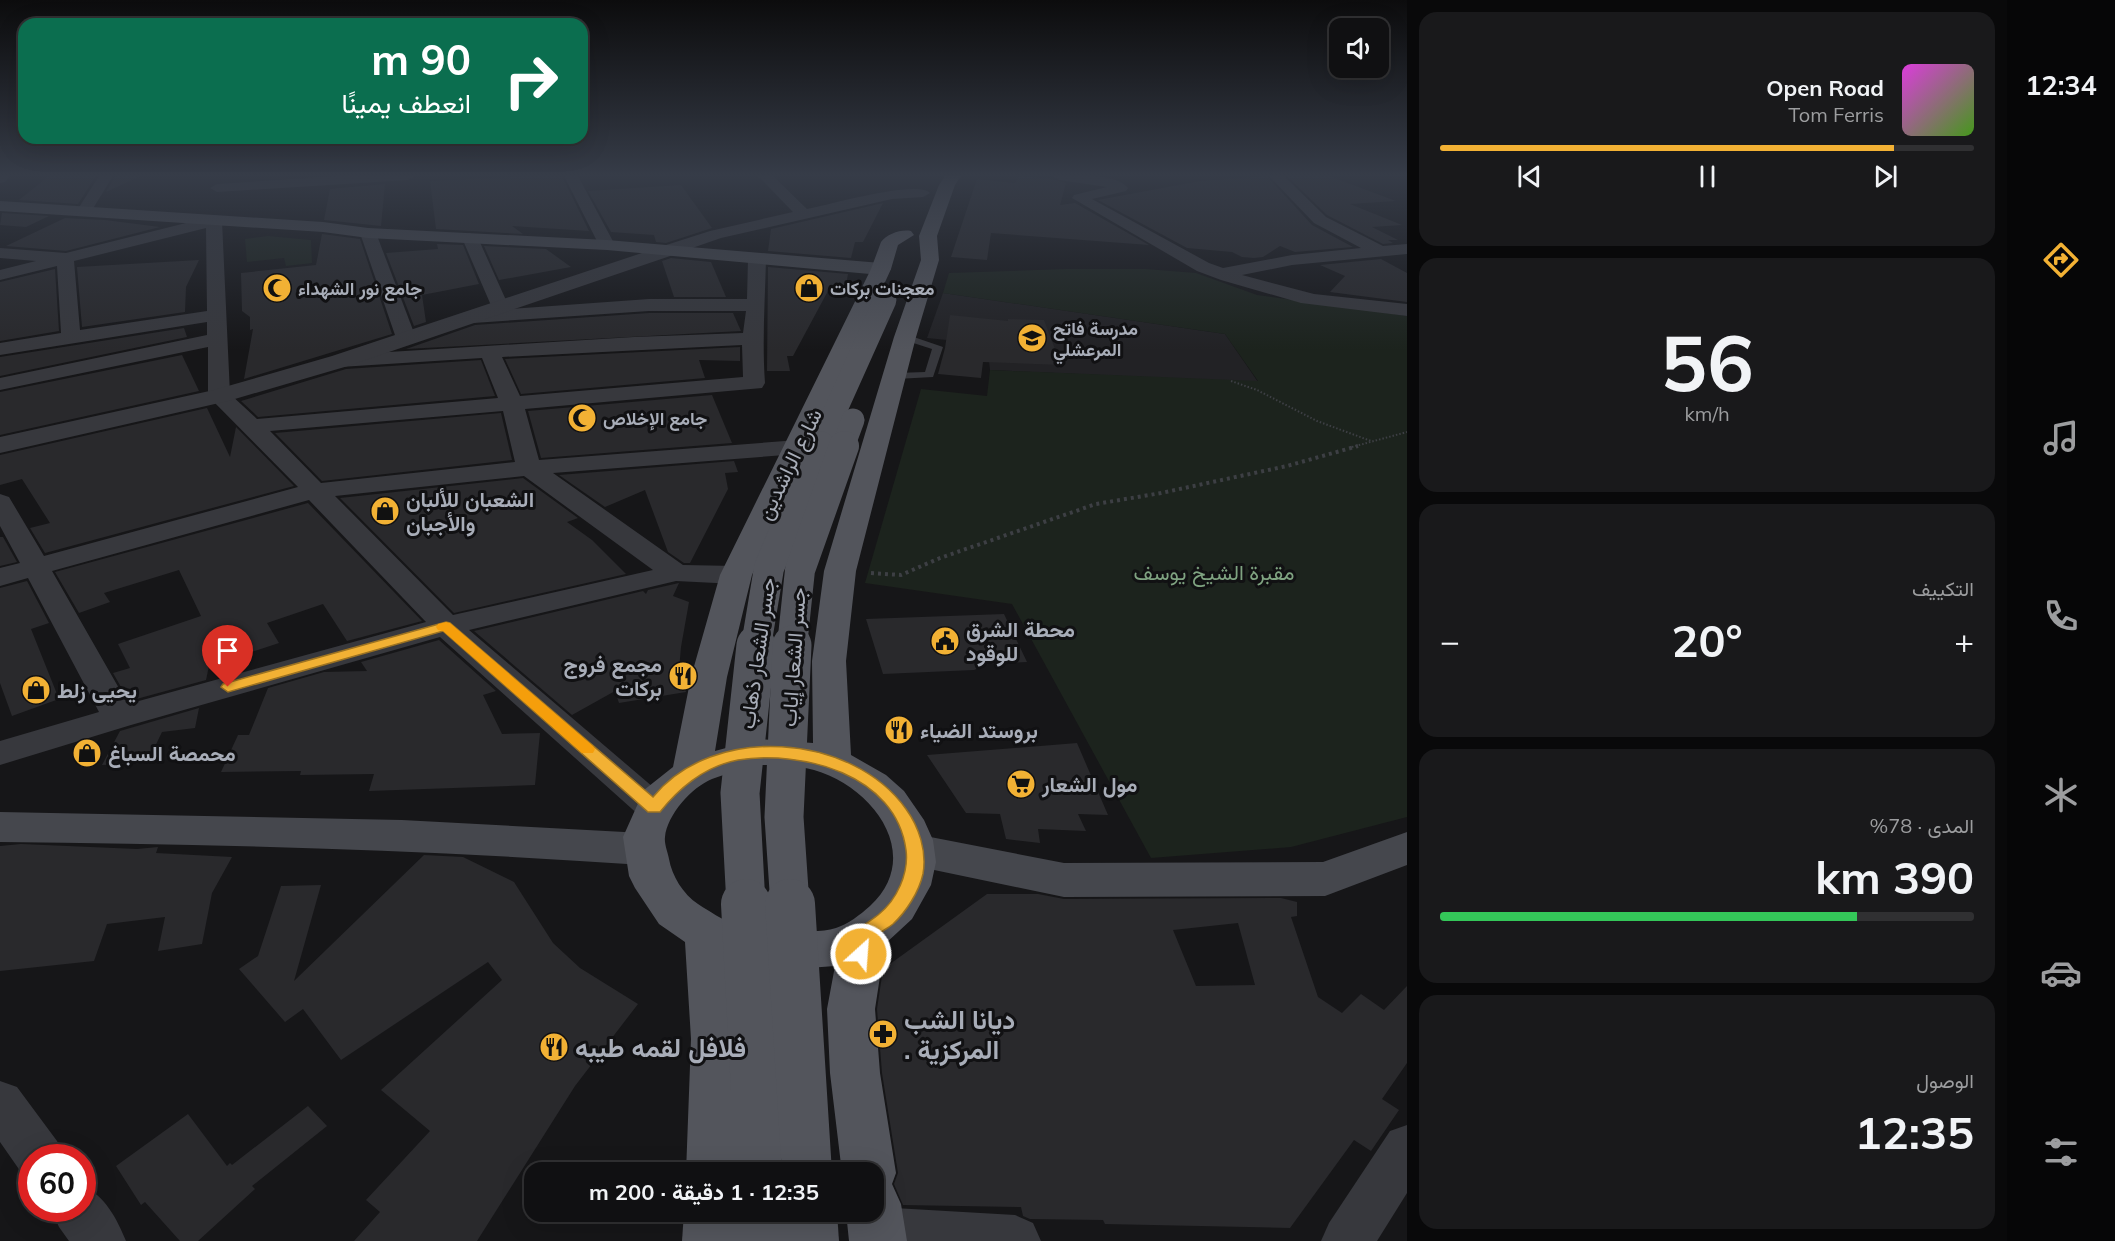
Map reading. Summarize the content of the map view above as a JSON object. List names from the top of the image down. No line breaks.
{"streets":{"main road":["شارع الراشدين","جسر الشعار ذهاب","جسر الشعار إياب"]},"crossings":[["شارع الراشدين","جسر الشعار ذهاب"],["شارع الراشدين","جسر الشعار إياب"],["جسر الشعار ذهاب","جسر الشعار إياب"]],"parks":["مقبرة الشيخ يوسف"],"places":{"mosque":["جامع نور الشهداء","جامع الإخلاص"],"shop":["معجنات بركات","الشعبان للألبان والأجبان","يحيى زلط","محمصة السباغ"],"school or university":["مدرسة فاتح المرعشلي"],"public building":["محطة الشرق للوقود"],"restaurant":["مجمع فروج بركات","بروستد الضياء","فلافل لقمه طيبه"],"supermarket":["مول الشعار"],"pharmacy":["ديانا الشب . المركزية"]},"page":{"tabs":"12:34","turn":["90 m","انعطف يمينًا"],"song":["Open Road","Tom Ferris"],"tile":[["56","km/h"],"التكييف",["المدى · 78%","390 km"],["الوصول","12:35"]],"heat":["−","20°","+"],"limit":"60","trip":"12:35 · 1 دقيقة · 200 m"}}
